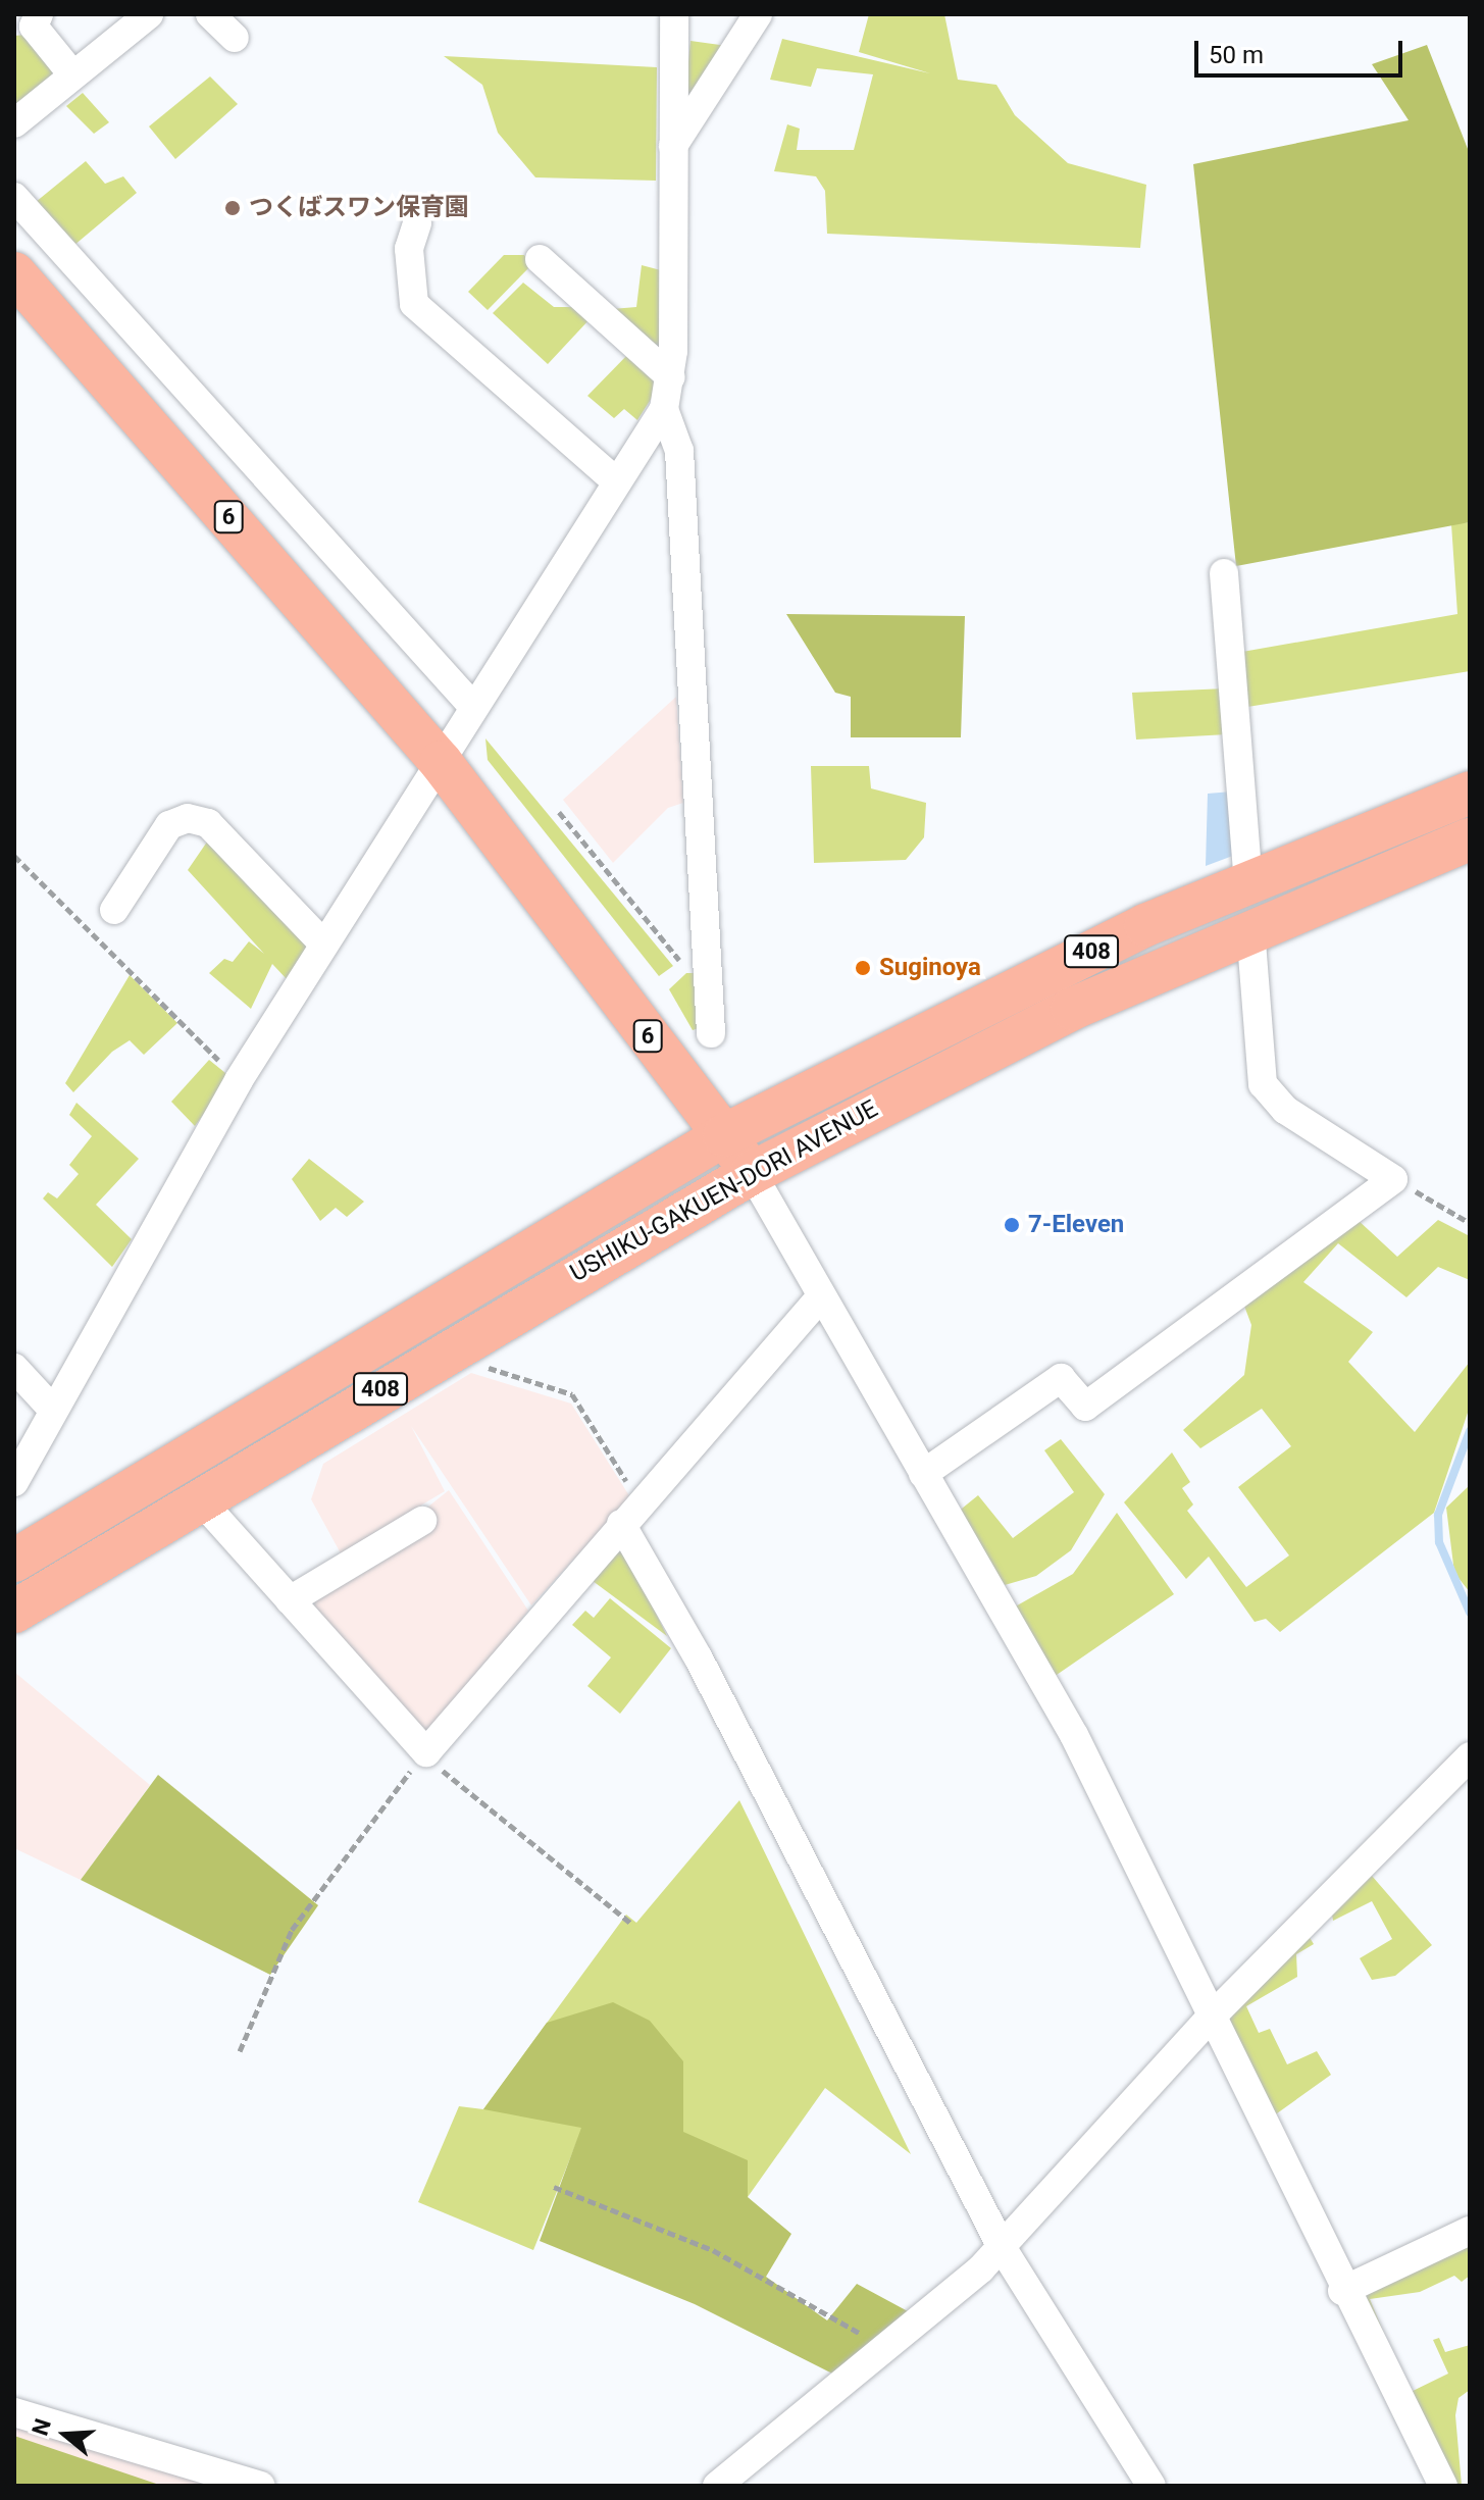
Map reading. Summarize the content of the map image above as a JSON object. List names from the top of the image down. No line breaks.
{"streets":{"highway":["6","408","USHIKU-GAKUEN-DORI AVENUE"]},"crossings":[["6","USHIKU-GAKUEN-DORI AVENUE"]],"places":["つくばスワン保育園","Suginoya","7-Eleven"],"scale_bar":"50 m","north":"left"}
